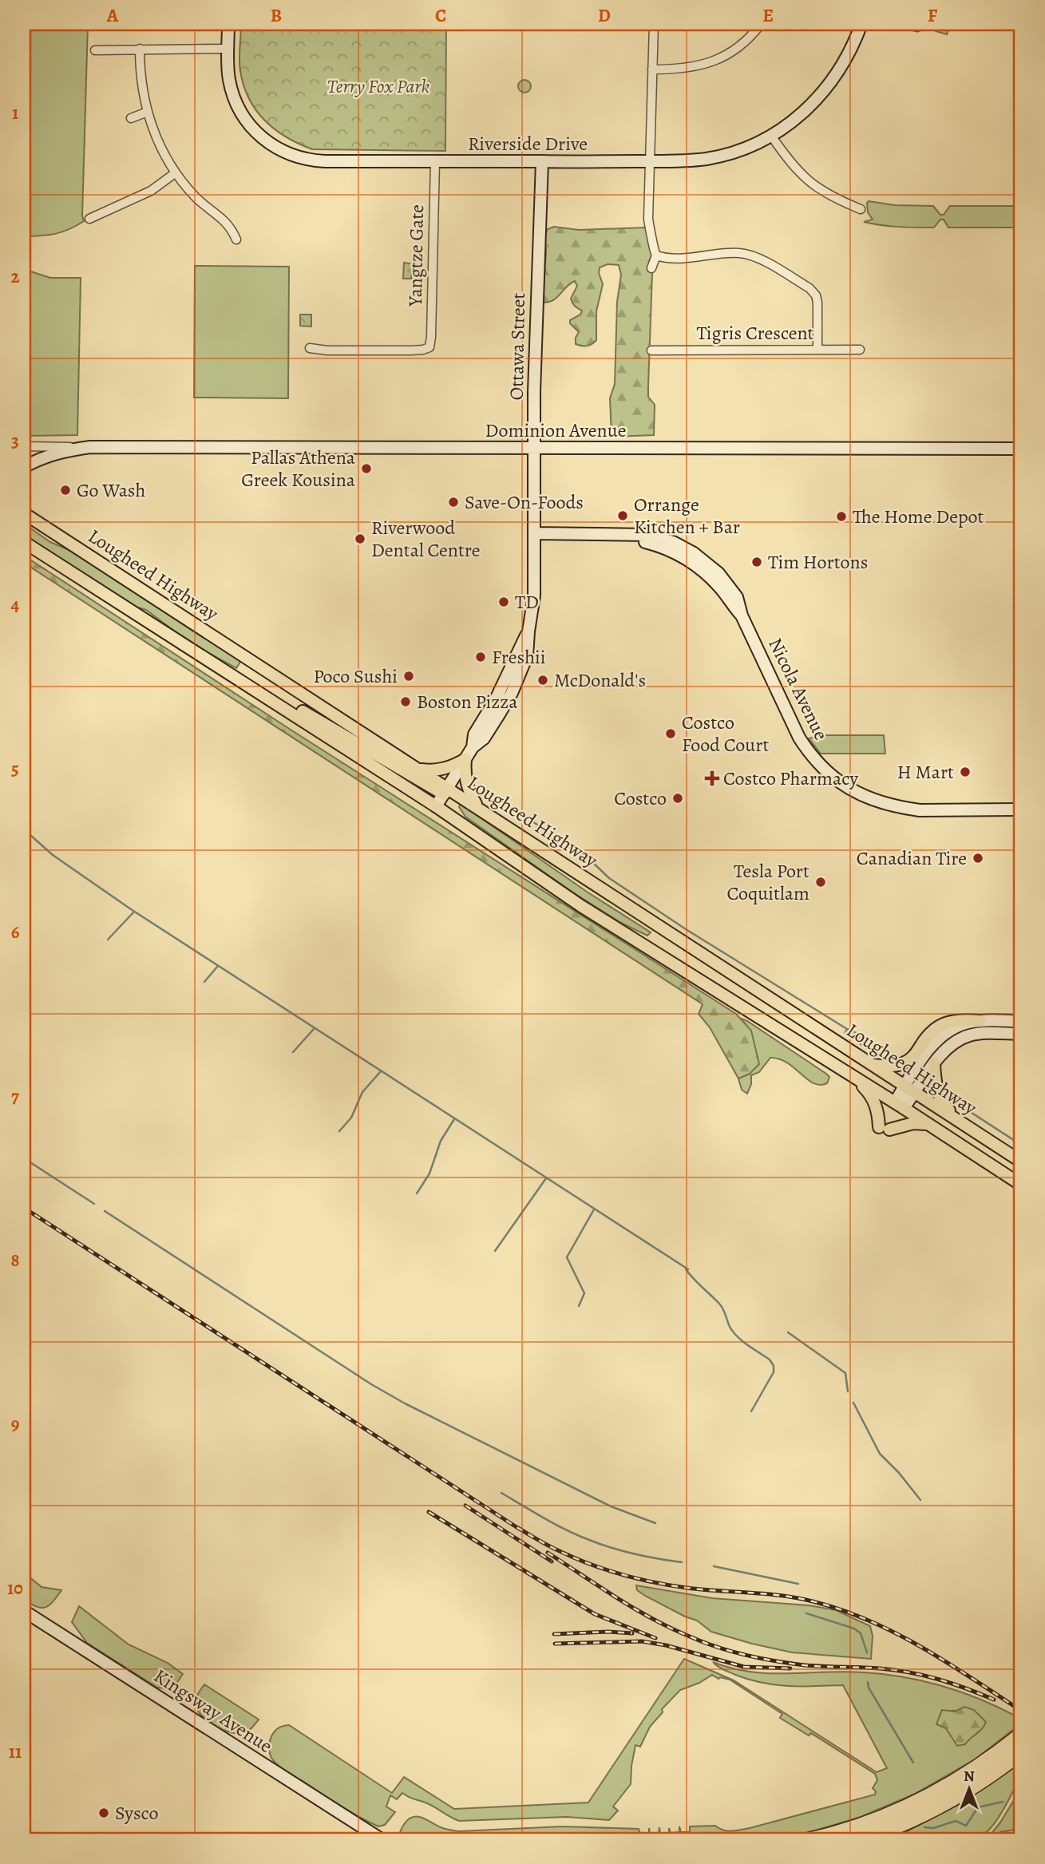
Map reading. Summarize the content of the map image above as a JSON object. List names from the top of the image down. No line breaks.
{"streets":{"main road":["Lougheed Highway"],"street":["Riverside Drive","Yangtze Gate","Tigris Crescent","Ottawa Street","Dominion Avenue","Nicola Avenue","Kingsway Avenue"]},"crossings":[["Riverside Drive","Yangtze Gate"],["Riverside Drive","Ottawa Street"],["Ottawa Street","Dominion Avenue"],["Ottawa Street","Lougheed Highway"],["Ottawa Street","Nicola Avenue"]],"parks":["Terry Fox Park"],"places":{"other":["Pallas Athena Greek Kousina","Go Wash","Save-On-Foods","Orrange Kitchen + Bar","The Home Depot","Riverwood Dental Centre","Tim Hortons","TD","Freshii","Poco Sushi","McDonald's","Boston Pizza","Costco Food Court","H Mart","Costco","Canadian Tire","Tesla Port Coquitlam","Sysco"],"health":["Costco Pharmacy"]},"north":"top","grid":{"columns":["A","B","C","D","E","F"],"rows":["1","2","3","4","5","6","7","8","9","10","11"]}}
